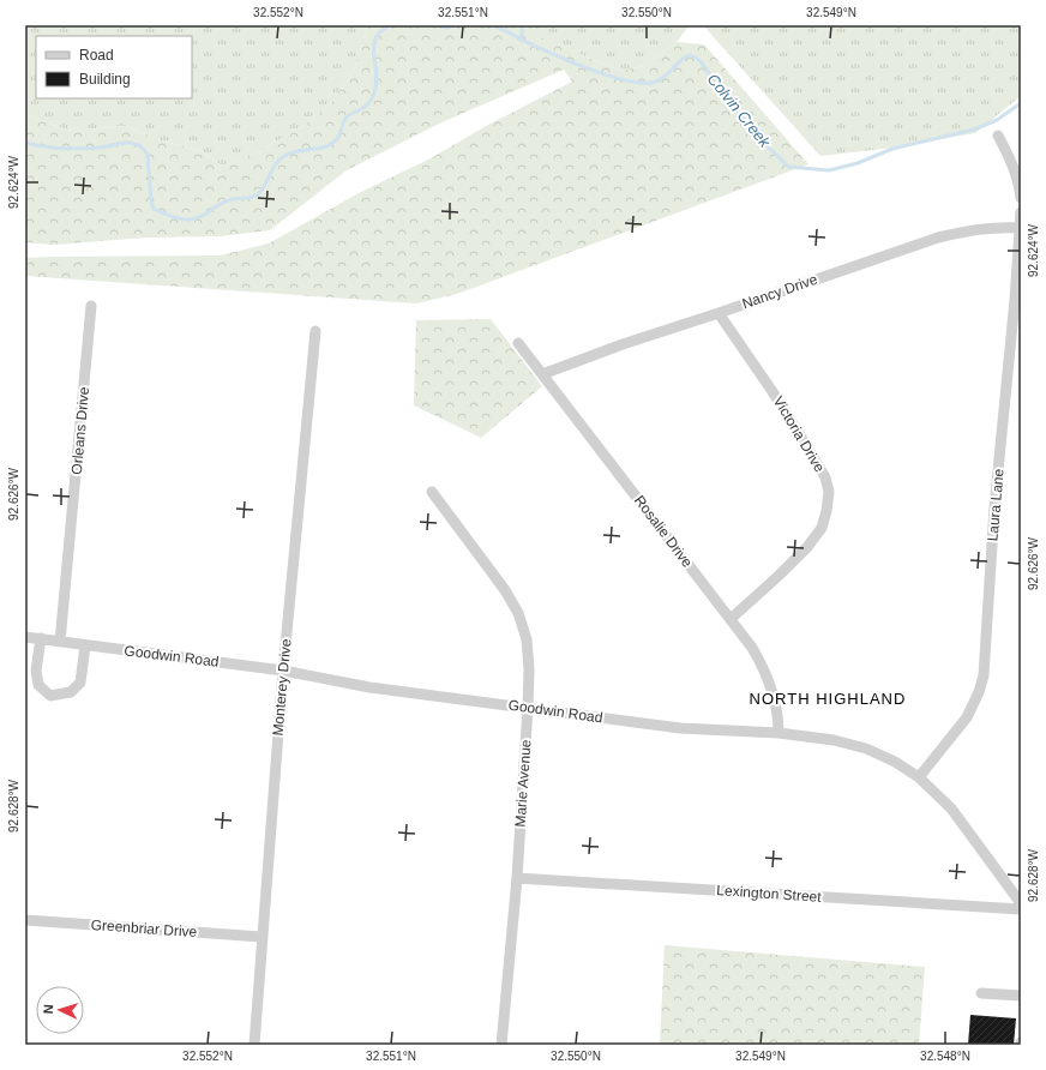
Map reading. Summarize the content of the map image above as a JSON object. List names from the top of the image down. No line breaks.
{"streets":{"street":["Nancy Drive","Orleans Drive","Victoria Drive","Laura Lane","Rosalie Drive","Goodwin Road","Monterey Drive","Marie Avenue","Lexington Street","Greenbriar Drive"]},"crossings":[["Nancy Drive","Victoria Drive"],["Nancy Drive","Laura Lane"],["Nancy Drive","Rosalie Drive"],["Orleans Drive","Goodwin Road"],["Victoria Drive","Rosalie Drive"],["Laura Lane","Goodwin Road"],["Rosalie Drive","Goodwin Road"],["Goodwin Road","Monterey Drive"],["Goodwin Road","Marie Avenue"],["Monterey Drive","Greenbriar Drive"],["Marie Avenue","Lexington Street"]],"districts":["NORTH HIGHLAND"],"water":["Colvin Creek"],"legend":["Road","Building"],"north":"left","coordinates":["32.552°N","32.551°N","32.550°N","32.549°N","92.624°W","92.626°W","92.628°W","32.548°N"]}
